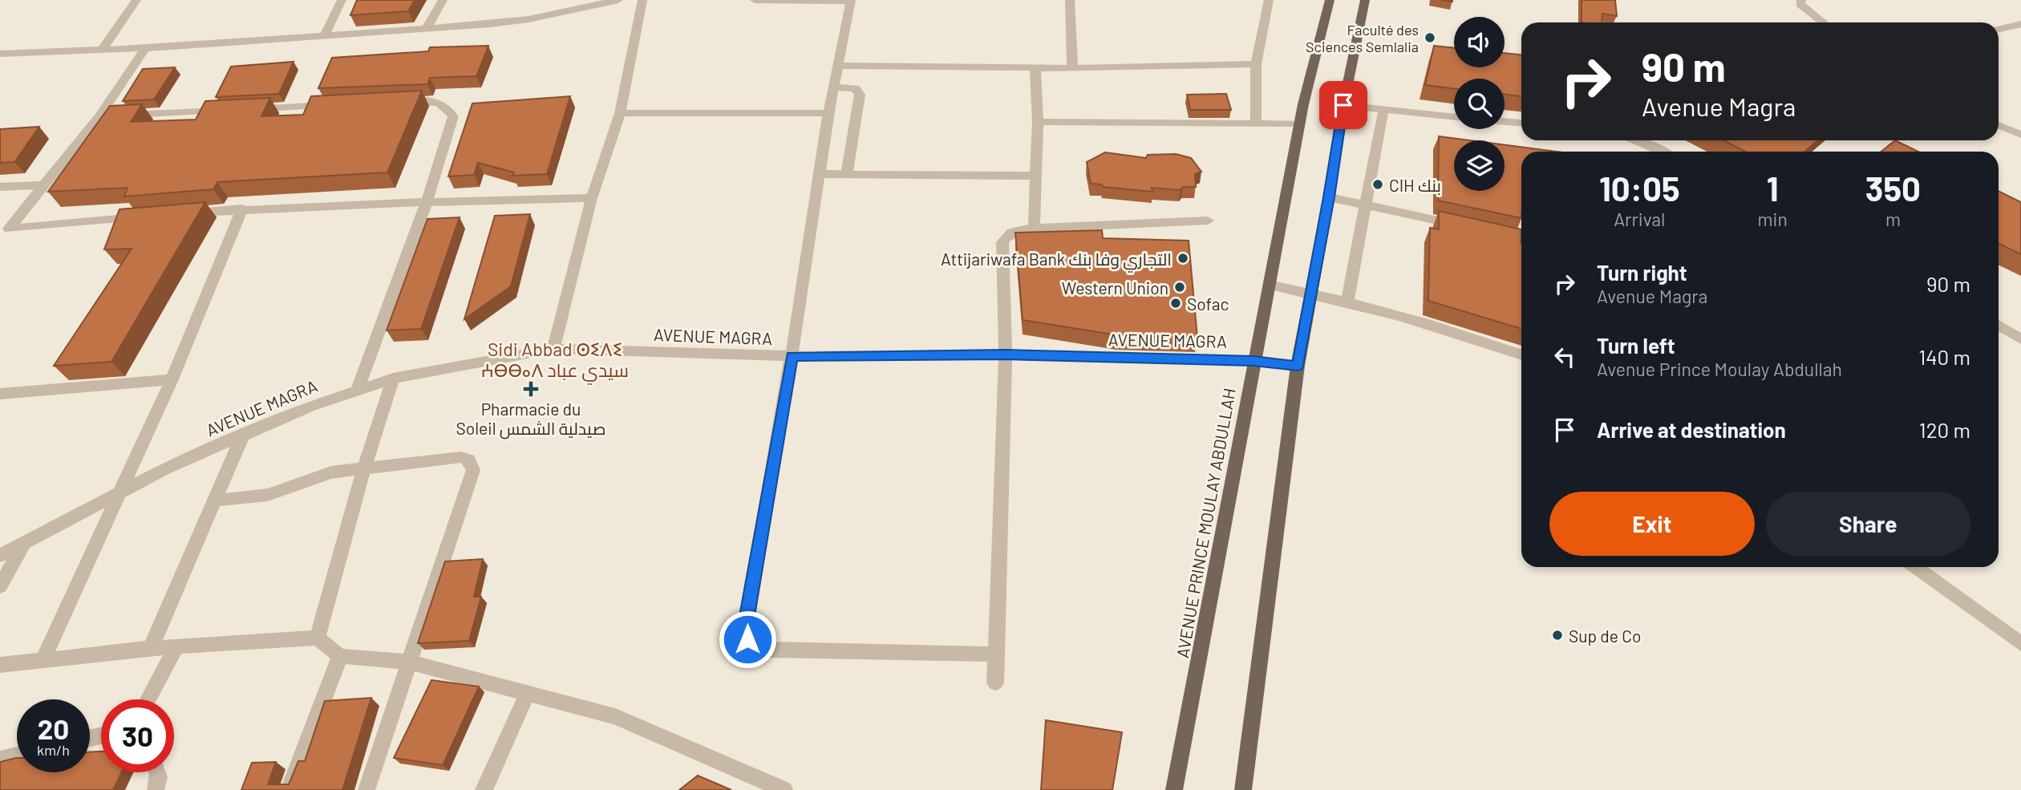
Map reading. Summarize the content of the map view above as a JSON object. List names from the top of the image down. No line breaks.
{"streets":{"main road":["AVENUE PRINCE MOULAY ABDULLAH"],"street":["AVENUE MAGRA"]},"crossings":[["AVENUE MAGRA","AVENUE PRINCE MOULAY ABDULLAH"]],"districts":["Sidi Abbad ⵙⵉⴷⵉ ⵄⴱⴱⴰⴷ سيدي عباد"],"places":{"other":["Faculté des Sciences Semlalia","CIH بنك","Attijariwafa Bank التجاري وفا بنك","Western Union","Sofac","Sup de Co"],"health":["Pharmacie du Soleil صيدلية الشمس"]},"page":{"turn":["90 m","Avenue Magra"],"eta":["10:05","Arrival","1","min","350","m"],"list":[{"name":"Turn right","note":"Avenue Magra","value":"90 m"},{"name":"Turn left","note":"Avenue Prince Moulay Abdullah","value":"140 m"},{"name":"Arrive at destination","value":"120 m"}],"buttons":["Exit","Share"],"speed":"20 km/h","limit":"30"}}
